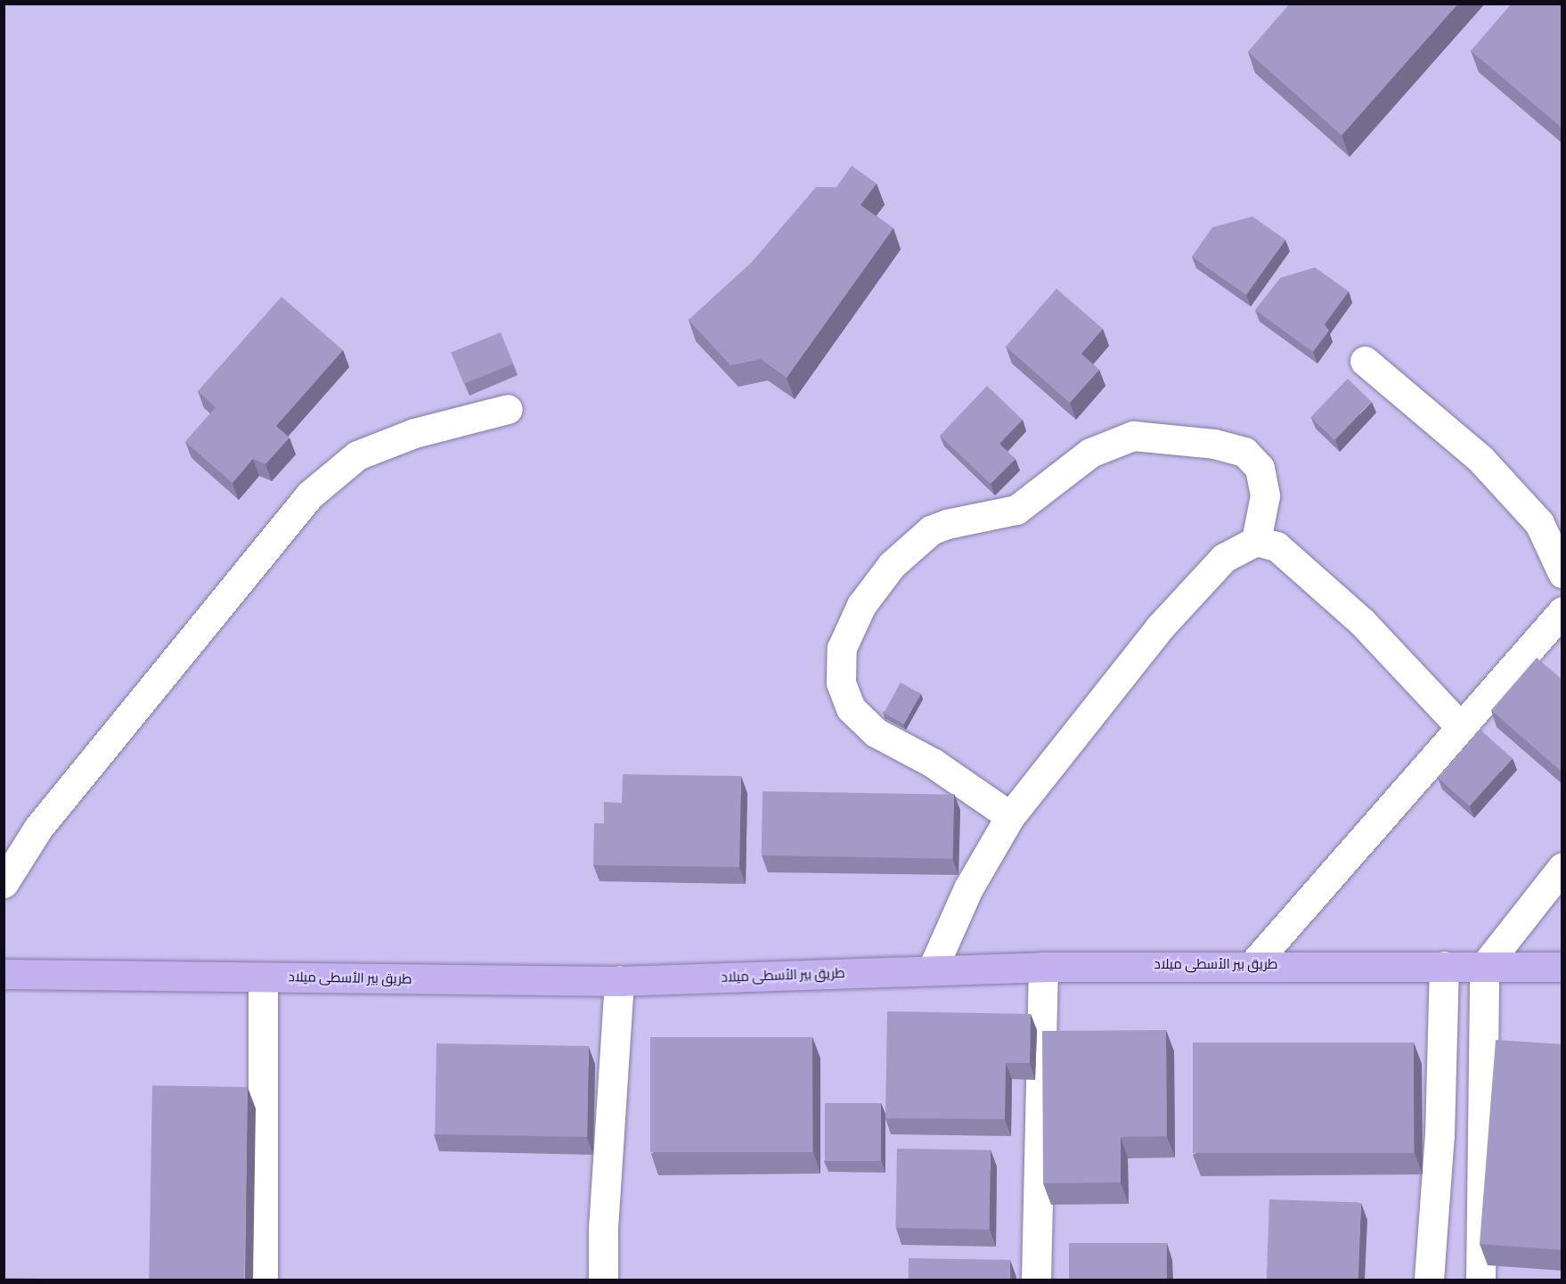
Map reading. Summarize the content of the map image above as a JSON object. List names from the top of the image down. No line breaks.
{"streets":{"main road":["طريق بير الأسطى ميلاد"]}}
